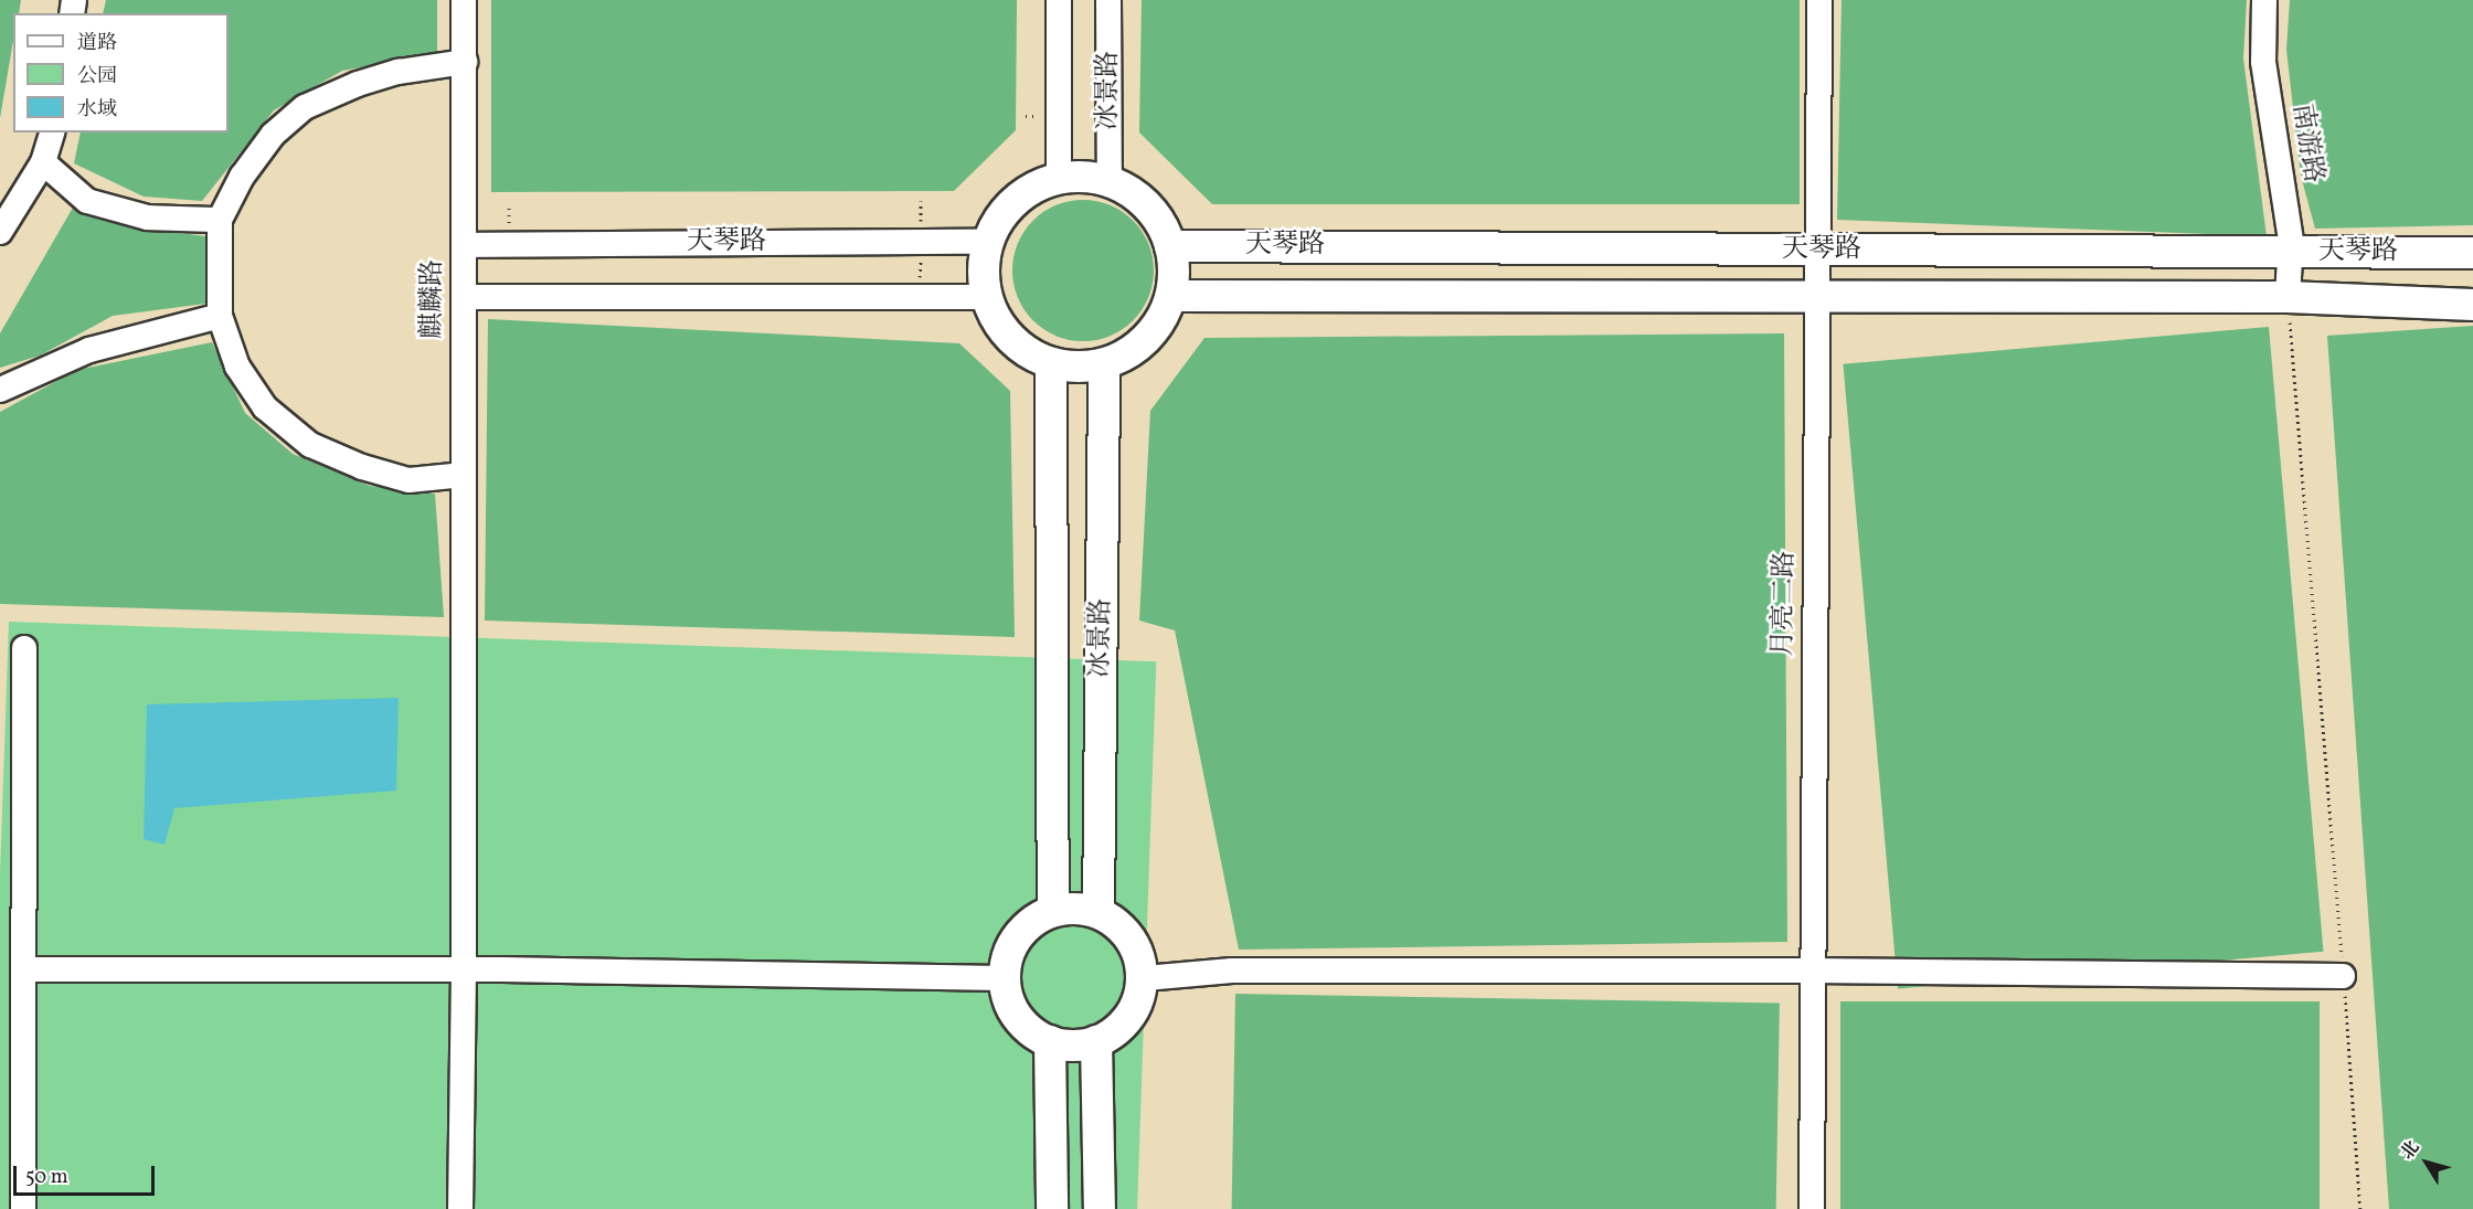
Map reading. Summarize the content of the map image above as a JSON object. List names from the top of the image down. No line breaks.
{"streets":{"main road":["冰景路","天琴路"],"street":["南游路","麒麟路","月亮二路"]},"crossings":[["冰景路","天琴路"],["南游路","天琴路"],["天琴路","麒麟路"],["天琴路","月亮二路"]],"legend":["道路","公园","水域"],"scale_bar":"50 m","north":"top left"}
